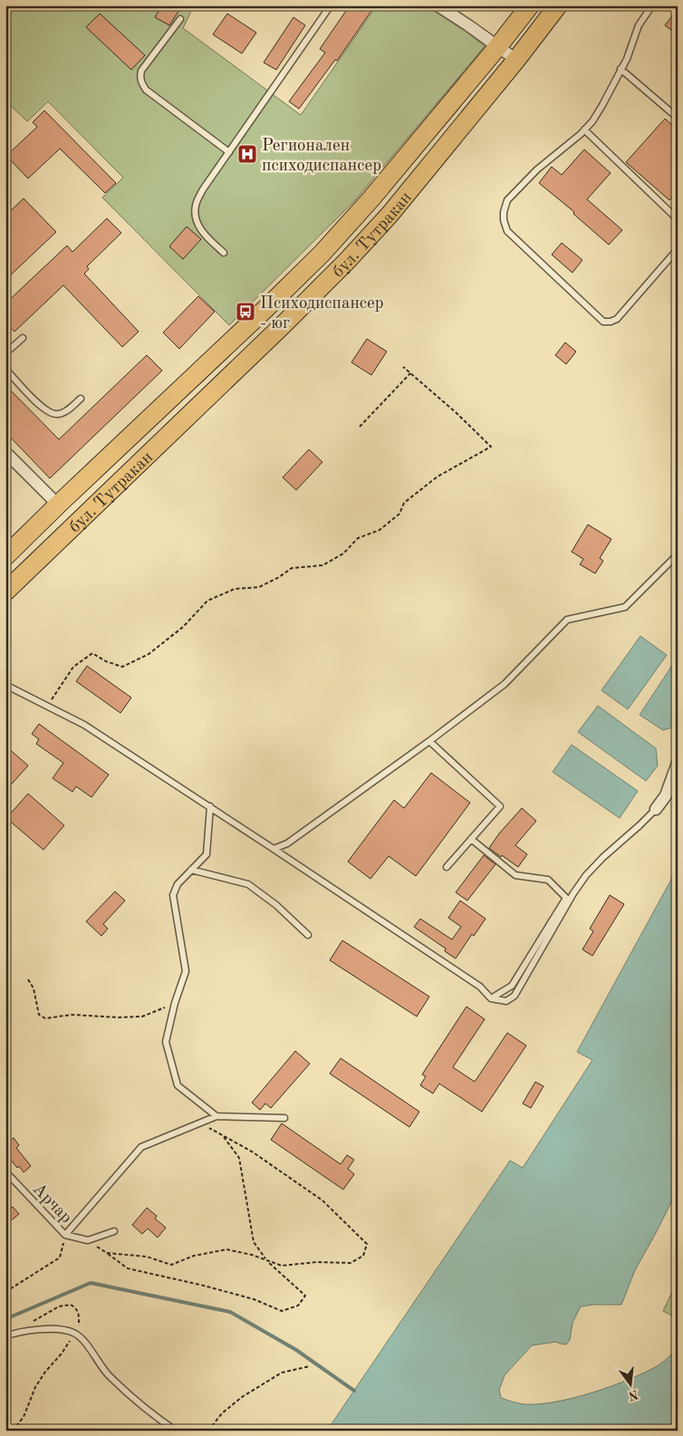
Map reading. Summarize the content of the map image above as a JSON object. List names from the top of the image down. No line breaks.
{"streets":{"main road":["бул. Тутракан"],"lane":["Арчар"]},"places":{"hospital":["Регионален психодиспансер"],"bus stop":["Психодиспансер - юг"]},"north":"bottom"}
